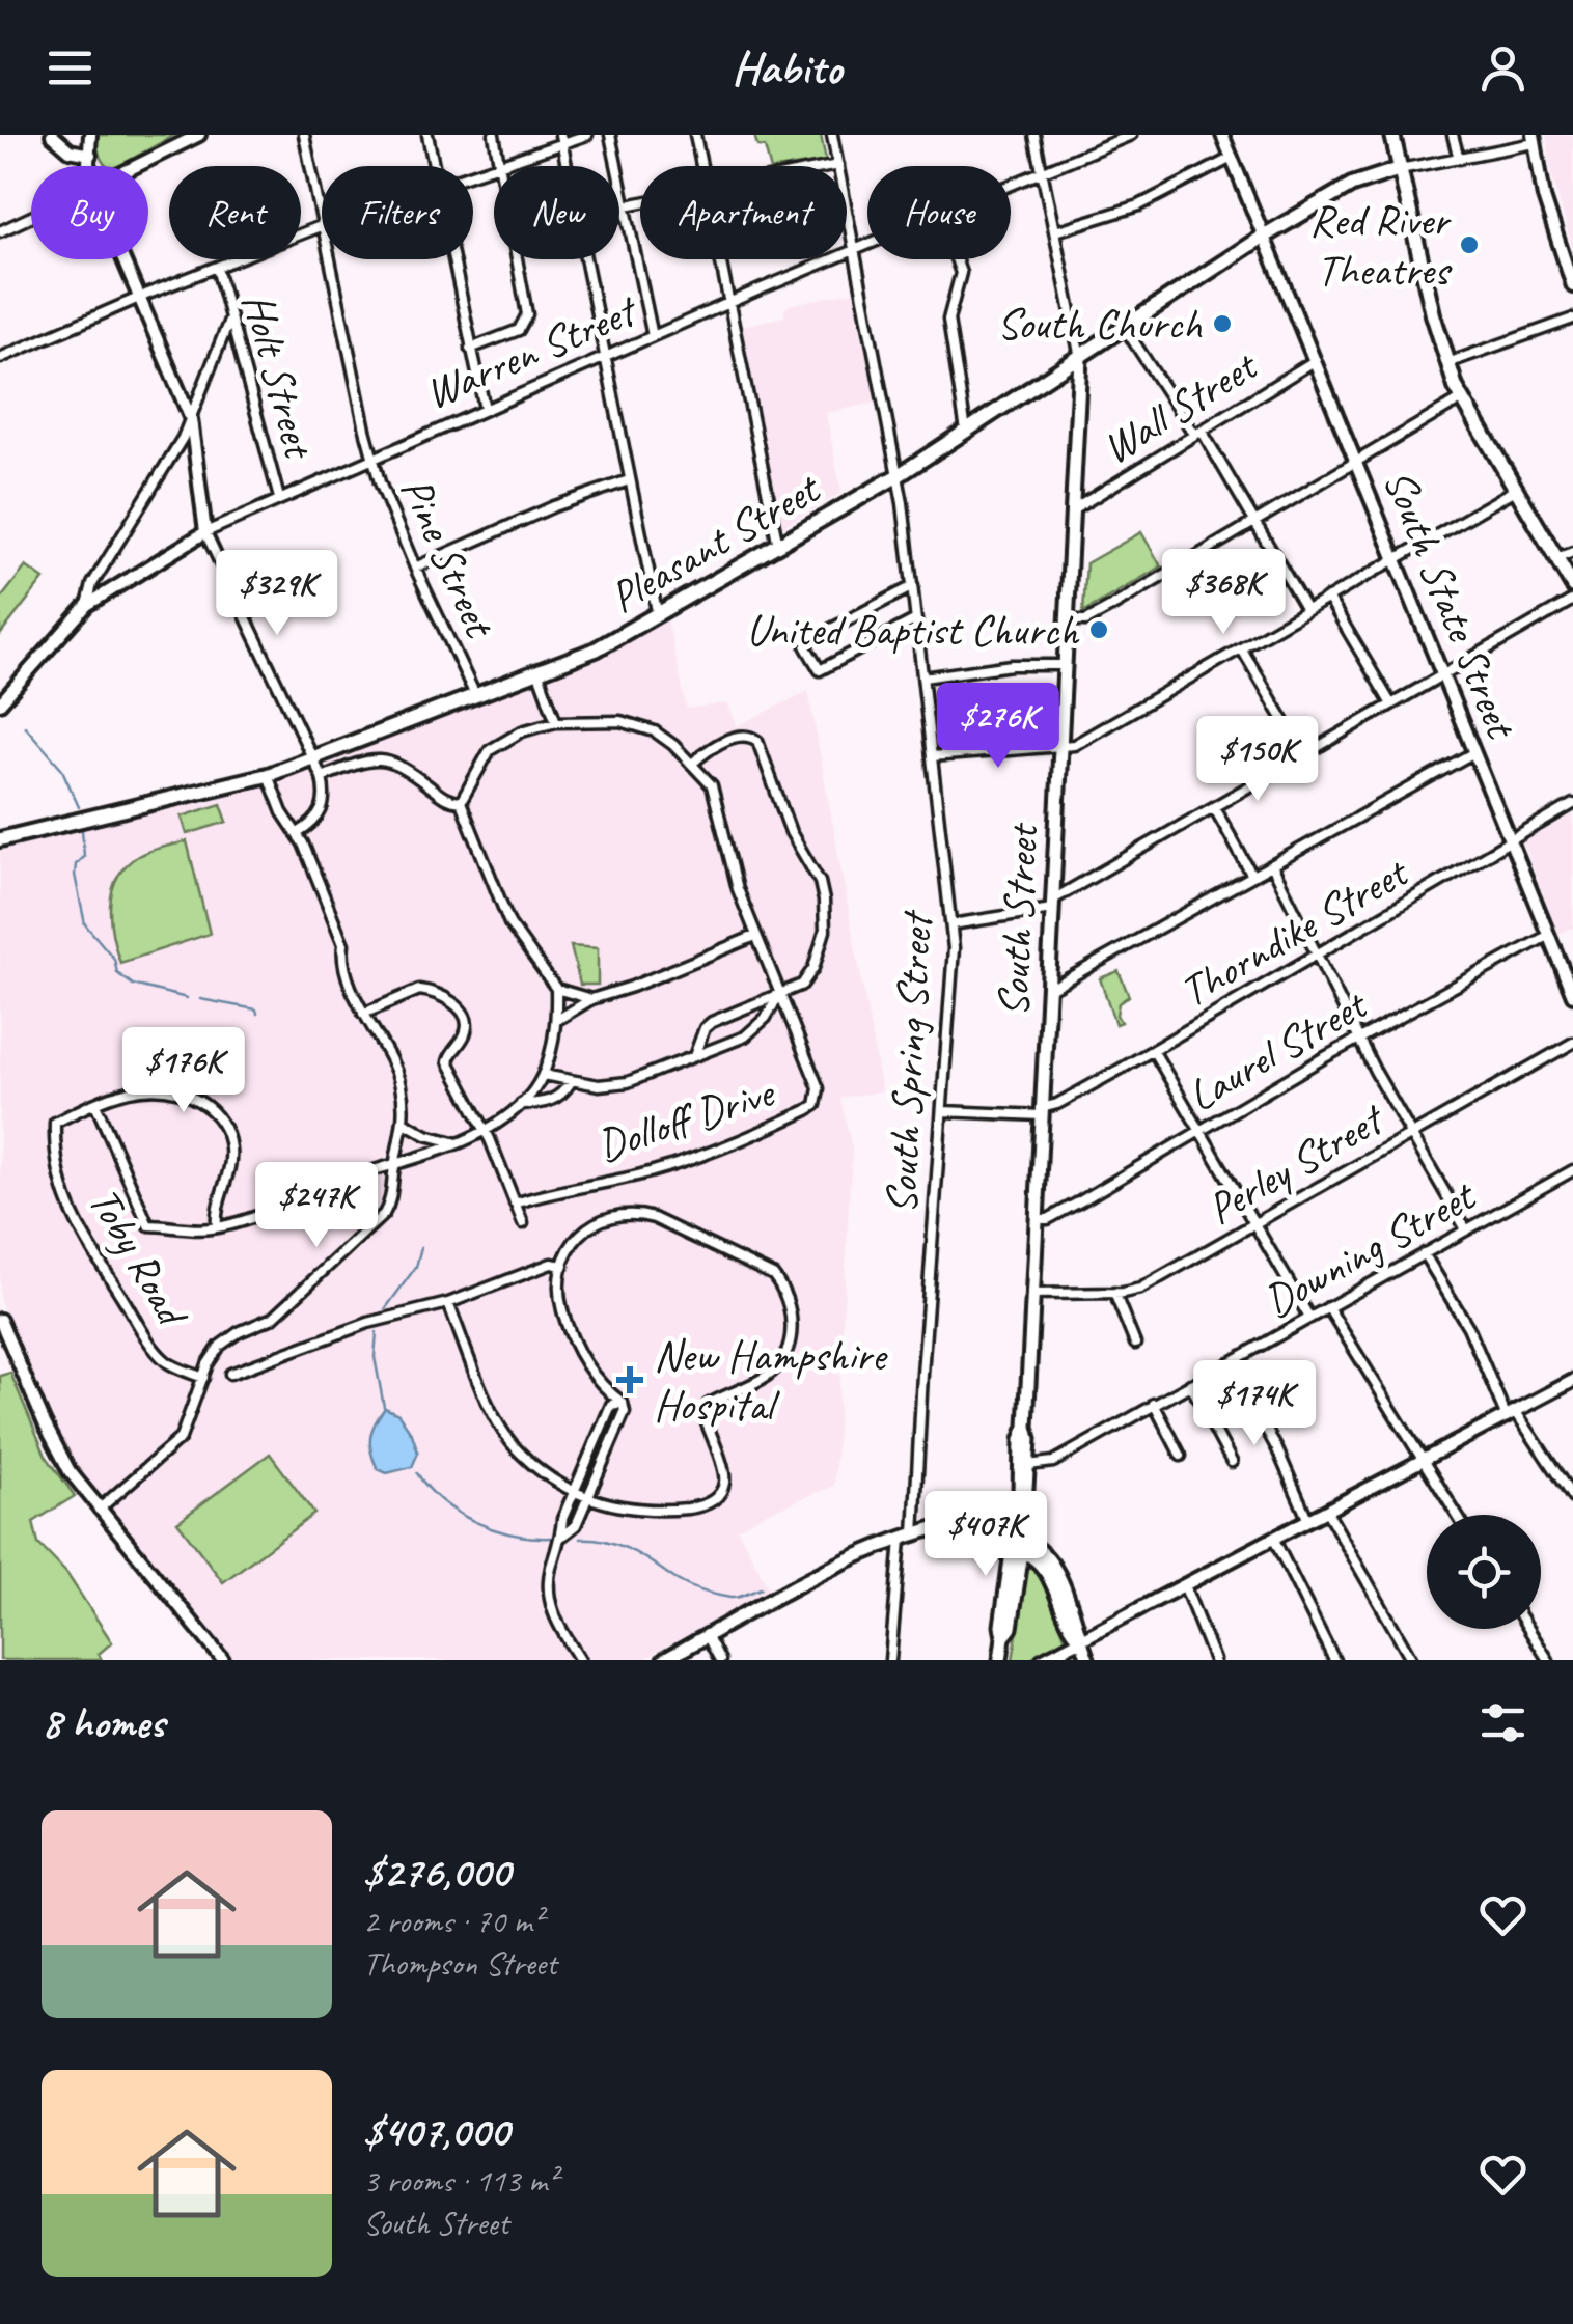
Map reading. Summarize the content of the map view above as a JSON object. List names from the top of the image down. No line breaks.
{"streets":{"main road":["Pleasant Street","South Street"],"street":["Warren Street","Holt Street","Wall Street","Pine Street","South State Street","Thorndike Street","Laurel Street","South Spring Street","Dolloff Drive","Perley Street","Downing Street","Toby Road"]},"crossings":[["Warren Street","Holt Street"],["Warren Street","Pine Street"],["Warren Street","South Spring Street"],["Wall Street","South State Street"],["Wall Street","South Street"],["Pleasant Street","Pine Street"],["Pleasant Street","South State Street"],["Pleasant Street","South Street"],["Pleasant Street","South Spring Street"],["South State Street","Thorndike Street"],["South State Street","Laurel Street"],["South Street","Thorndike Street"],["South Street","Laurel Street"],["South Street","Perley Street"],["South Street","Downing Street"],["Thorndike Street","South Spring Street"]],"places":{"other":["Red River Theatres","South Church","United Baptist Church"],"health":["New Hampshire Hospital"]},"page":{"header":"Habito","chip":["Buy","Rent","Filters","New","Apartment","House"],"price":["$368K","$329K","$276K","$150K","$176K","$247K","$174K","$407K"],"heading":"8 homes","list":[{"name":"$276,000","note":"2 rooms · 70 m² · Thompson Street"},{"name":"$407,000","note":"3 rooms · 113 m² · South Street"}]}}
